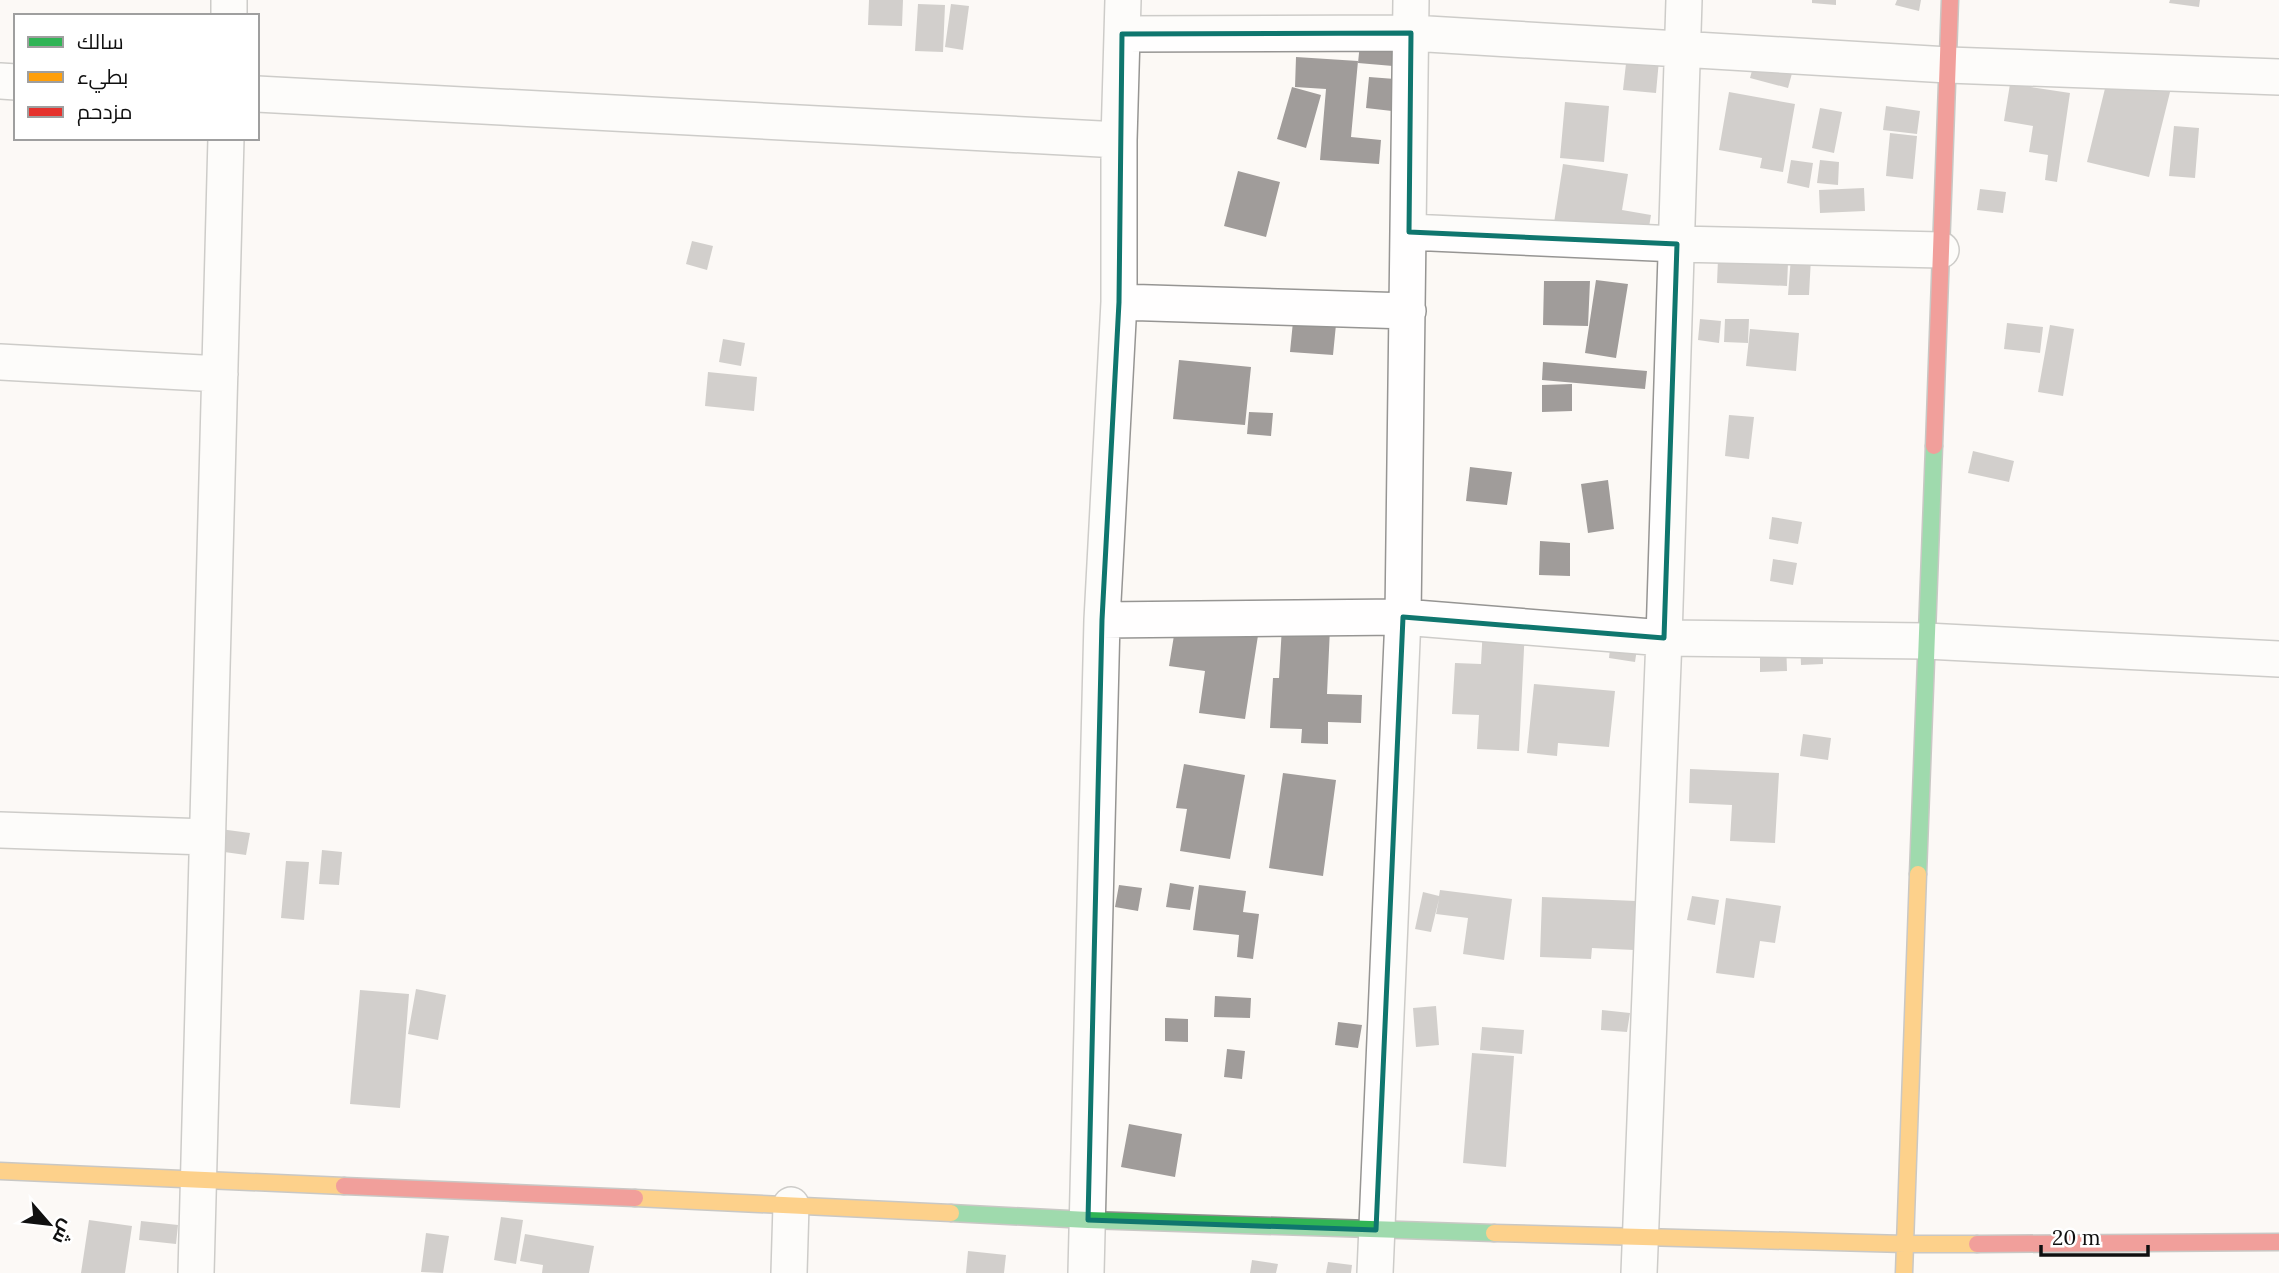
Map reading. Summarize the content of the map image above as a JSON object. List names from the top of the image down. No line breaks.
{"legend":["سالك","بطيء","مزدحم"],"scale_bar":"20 m","north":"bottom right"}
